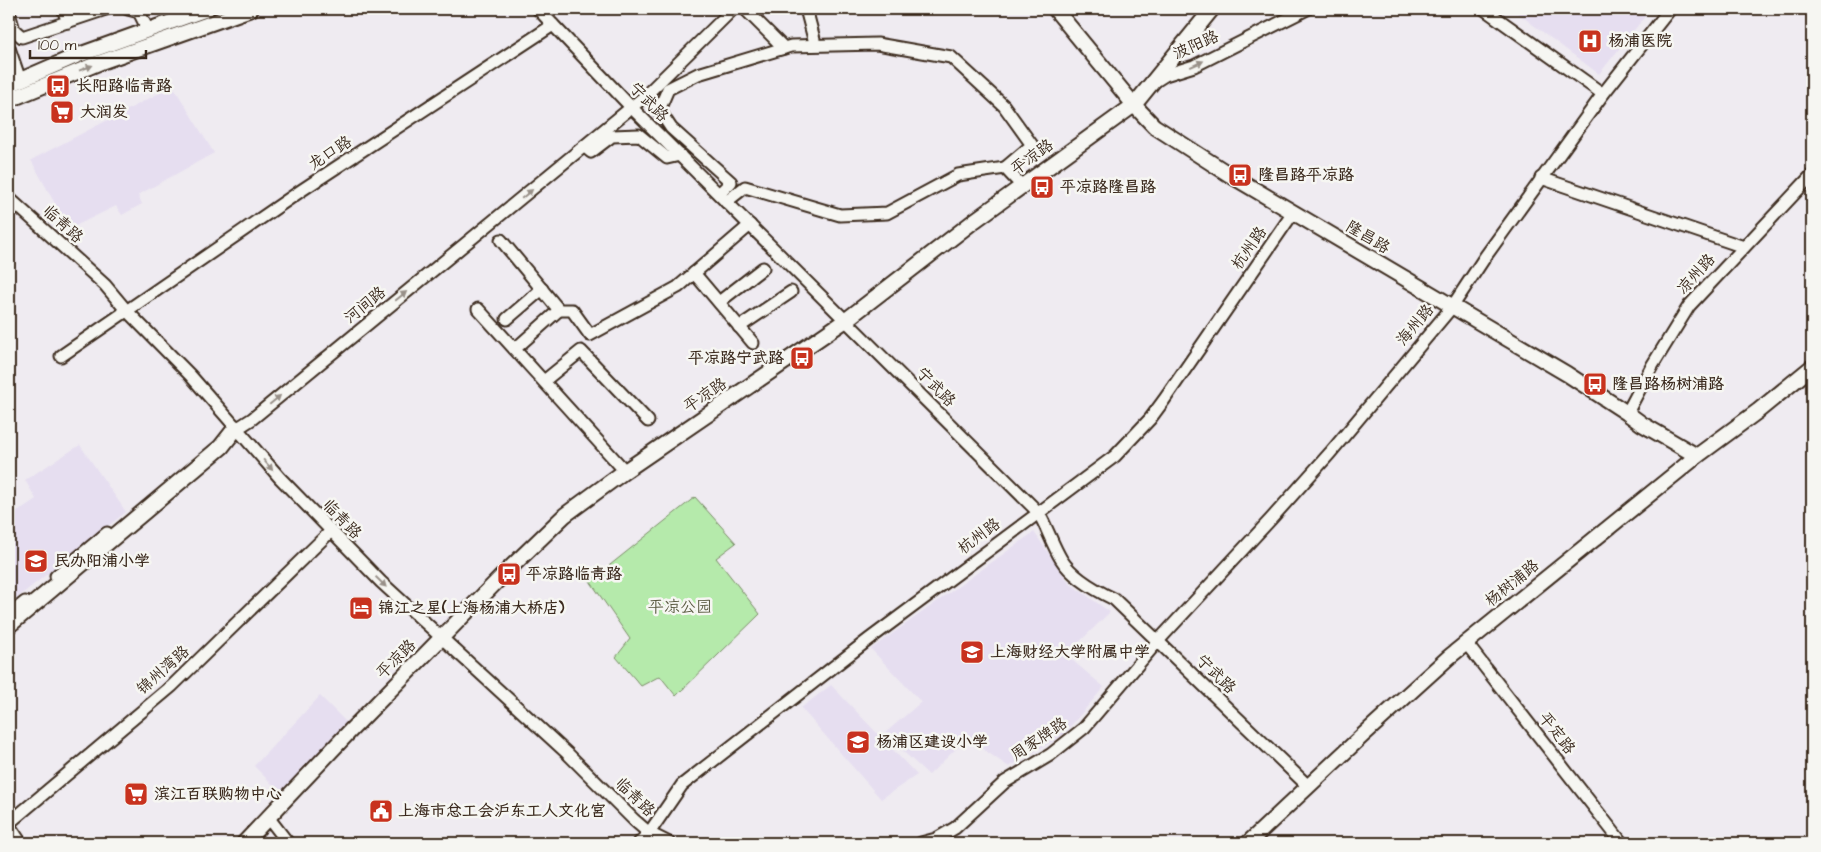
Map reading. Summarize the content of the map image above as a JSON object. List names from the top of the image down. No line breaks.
{"streets":{"main road":["平凉路","隆昌路","杨树浦路"],"street":["波阳路","宁武路","龙口路","临青路","杭州路","凉州路","河间路","海州路","锦州湾路","平定路","周家牌路"]},"crossings":[["波阳路","平凉路"],["宁武路","龙口路"],["宁武路","平凉路"],["宁武路","杭州路"],["宁武路","河间路"],["宁武路","海州路"],["宁武路","杨树浦路"],["宁武路","周家牌路"],["龙口路","临青路"],["平凉路","临青路"],["平凉路","隆昌路"],["临青路","杭州路"],["临青路","河间路"],["临青路","锦州湾路"],["隆昌路","杭州路"],["隆昌路","凉州路"],["隆昌路","海州路"],["隆昌路","杨树浦路"],["海州路","周家牌路"],["杨树浦路","平定路"]],"one_way":["波阳路","河间路"],"parks":["平凉公园"],"places":{"hospital":["杨浦医院"],"bus stop":["长阳路临青路","隆昌路平凉路","平凉路隆昌路","平凉路宁武路","隆昌路杨树浦路","平凉路临青路"],"supermarket":["大润发","滨江百联购物中心"],"school or university":["民办阳浦小学","上海财经大学附属中学","杨浦区建设小学"],"hotel":["锦江之星(上海杨浦大桥店)"],"public building":["上海市总工会沪东工人文化宫"]},"scale_bar":"100 m"}
